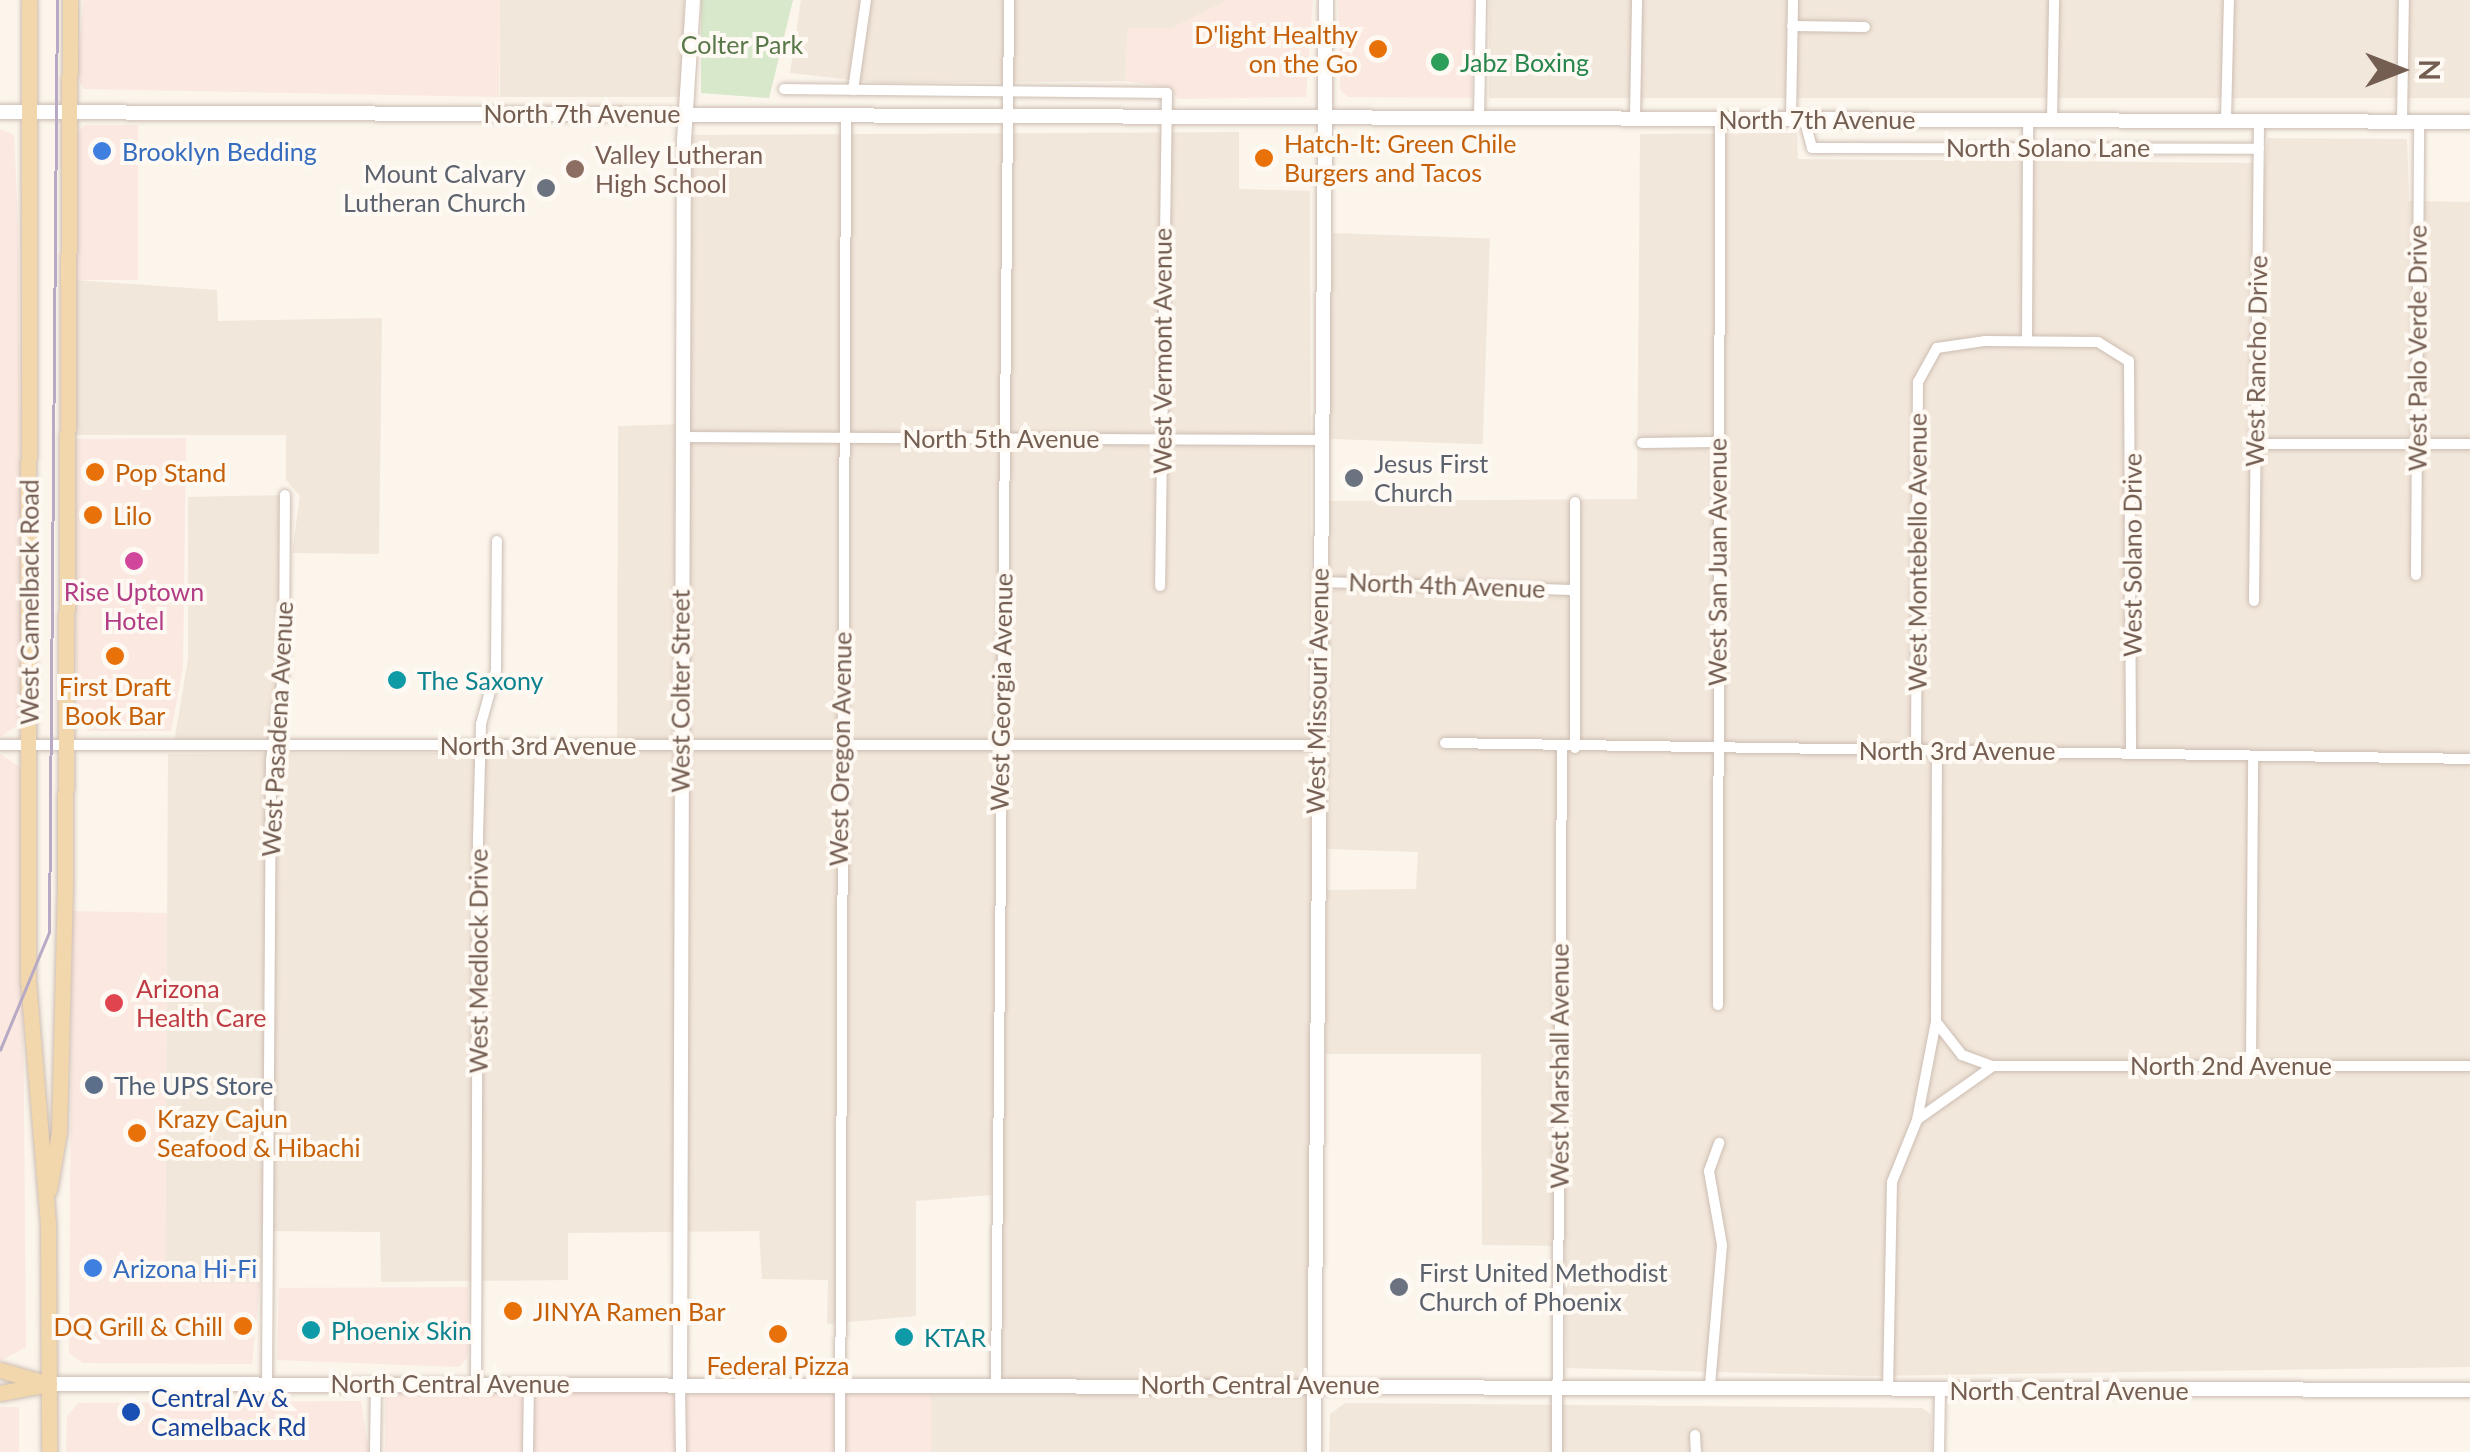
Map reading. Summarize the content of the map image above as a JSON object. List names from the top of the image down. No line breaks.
{"streets":{"main road":["North 7th Avenue","West Camelback Road","West Colter Street","West Missouri Avenue","North Central Avenue"],"street":["North Solano Lane","West Palo Verde Drive","West Vermont Avenue","West Rancho Drive","North 5th Avenue","West Montebello Avenue","West Solano Drive","West San Juan Avenue","North 4th Avenue","West Georgia Avenue","West Pasadena Avenue","North 3rd Avenue","West Oregon Avenue","West Medlock Drive","North 2nd Avenue","West Marshall Avenue"]},"crossings":[["North 7th Avenue","North Solano Lane"],["North 7th Avenue","West Palo Verde Drive"],["North 7th Avenue","West Vermont Avenue"],["North 7th Avenue","West Rancho Drive"],["North 7th Avenue","West San Juan Avenue"],["North 7th Avenue","West Camelback Road"],["North 7th Avenue","West Colter Street"],["North 7th Avenue","West Missouri Avenue"],["North 7th Avenue","West Georgia Avenue"],["North 7th Avenue","West Oregon Avenue"],["North Solano Lane","West Rancho Drive"],["West Vermont Avenue","North 5th Avenue"],["North 5th Avenue","West Colter Street"],["North 5th Avenue","West Missouri Avenue"],["North 5th Avenue","West Georgia Avenue"],["North 5th Avenue","West Oregon Avenue"],["West Montebello Avenue","West Solano Drive"],["West Montebello Avenue","North 3rd Avenue"],["West Solano Drive","North 3rd Avenue"],["West San Juan Avenue","North 3rd Avenue"],["North 4th Avenue","West Missouri Avenue"],["West Camelback Road","North 3rd Avenue"],["West Camelback Road","North Central Avenue"],["West Colter Street","North 3rd Avenue"],["West Colter Street","North Central Avenue"],["West Missouri Avenue","North 3rd Avenue"],["West Missouri Avenue","North Central Avenue"],["West Georgia Avenue","North 3rd Avenue"],["West Georgia Avenue","North Central Avenue"],["West Pasadena Avenue","North 3rd Avenue"],["West Pasadena Avenue","North Central Avenue"],["North 3rd Avenue","West Oregon Avenue"],["North 3rd Avenue","West Medlock Drive"],["North 3rd Avenue","West Marshall Avenue"],["West Oregon Avenue","North Central Avenue"],["West Medlock Drive","North Central Avenue"],["West Marshall Avenue","North Central Avenue"]],"parks":["Colter Park"],"places":["D'light Healthy on the Go","Jabz Boxing","Brooklyn Bedding","Hatch-It: Green Chile Burgers and Tacos","Valley Lutheran High School","Mount Calvary Lutheran Church","Pop Stand","Jesus First Church","Lilo","Rise Uptown Hotel","First Draft Book Bar","The Saxony","Arizona Health Care","The UPS Store","Krazy Cajun Seafood & Hibachi","Arizona Hi-Fi","First United Methodist Church of Phoenix","JINYA Ramen Bar","DQ Grill & Chill","Phoenix Skin","Federal Pizza","KTAR","Central Av & Camelback Rd"],"north":"right"}
